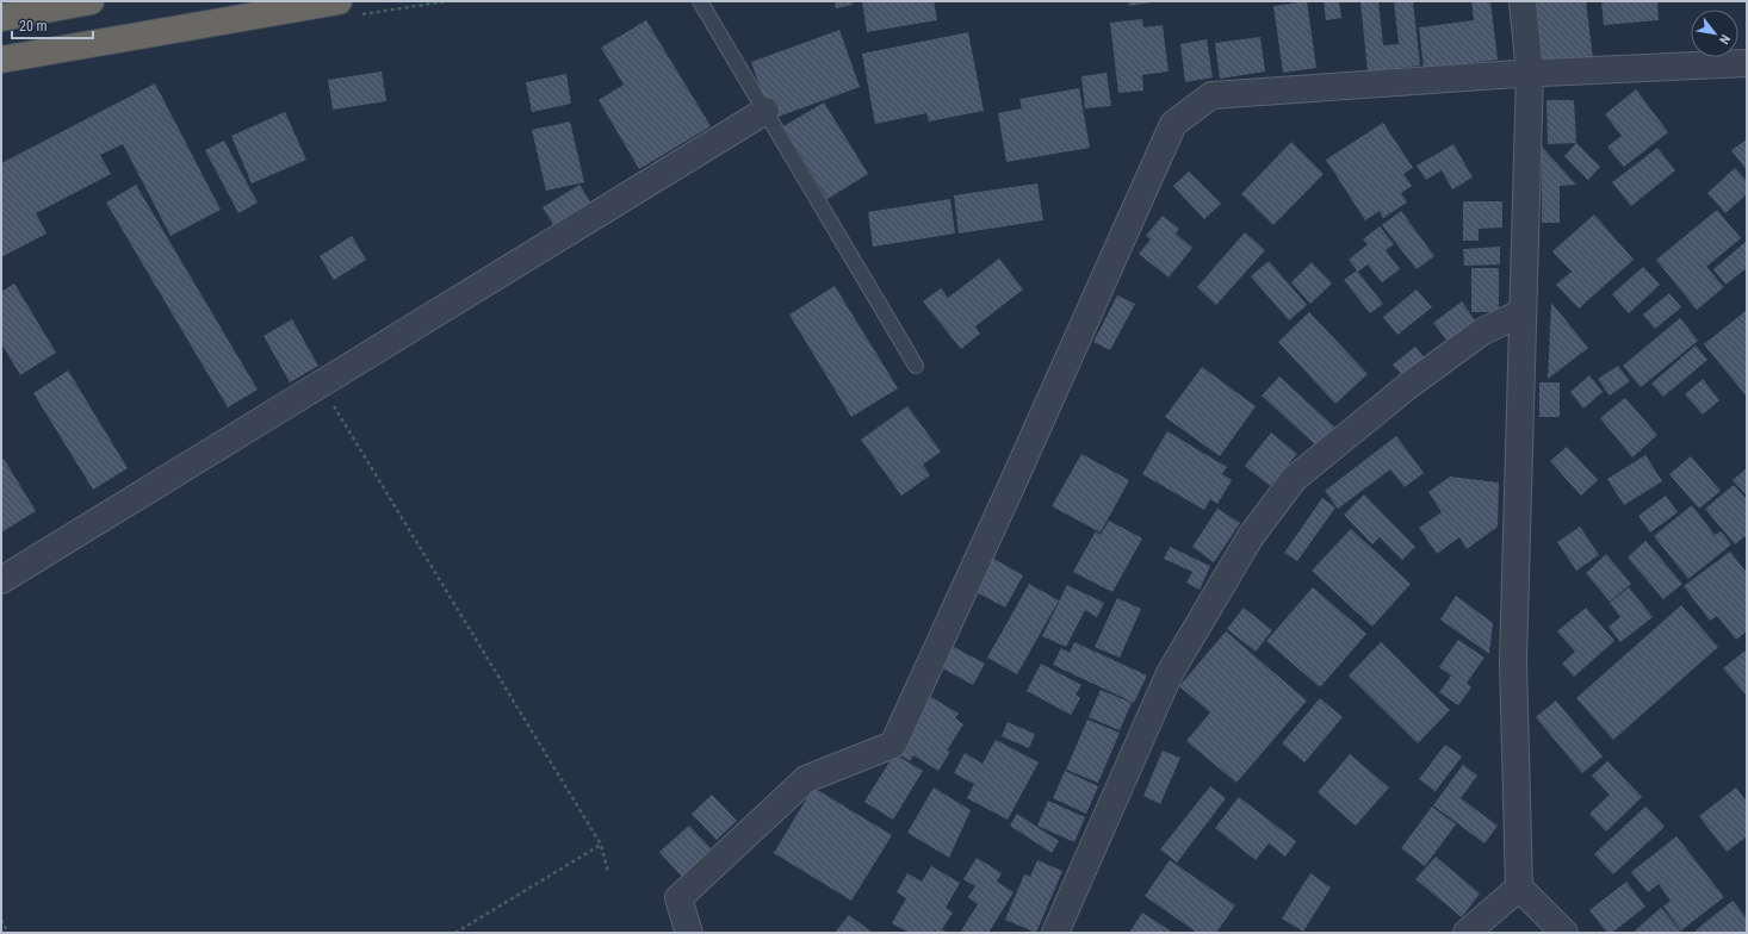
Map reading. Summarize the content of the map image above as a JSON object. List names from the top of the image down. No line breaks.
{"scale_bar":"20 m","north":"bottom right"}
